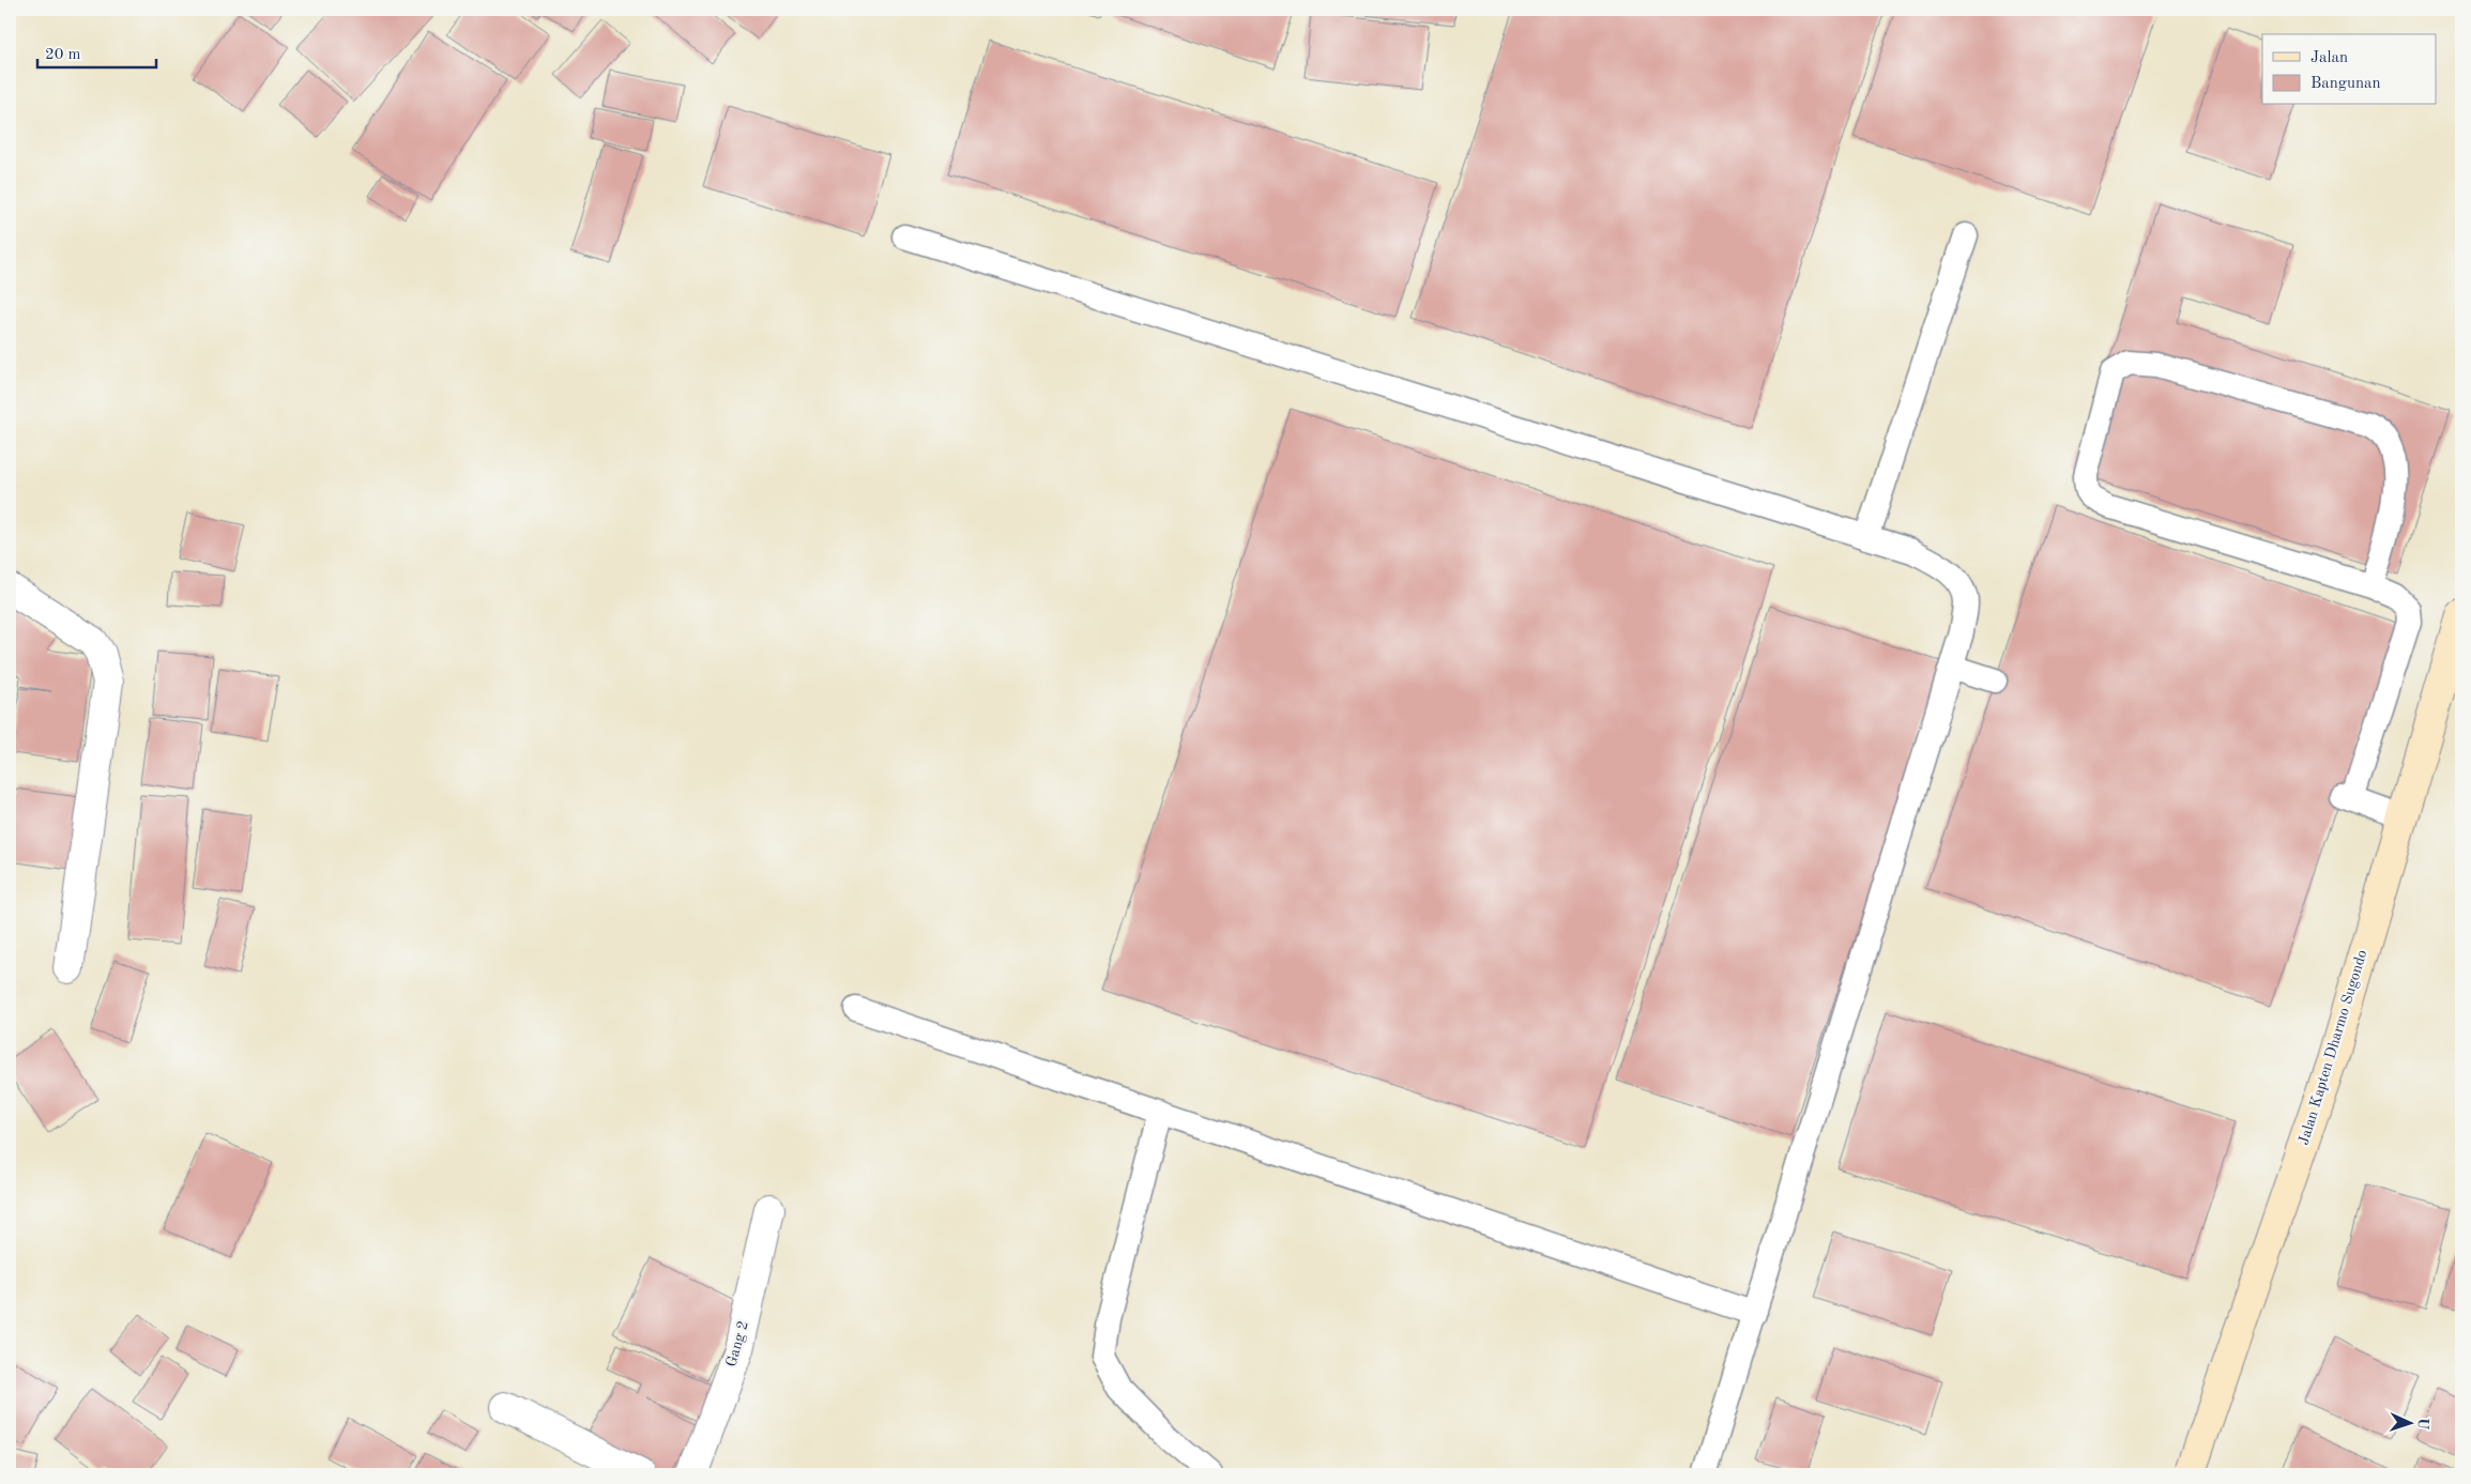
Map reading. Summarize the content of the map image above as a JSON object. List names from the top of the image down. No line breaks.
{"streets":{"main road":["Jalan Kapten Dharmo Sugondo"],"street":["Gang 2"]},"legend":["Jalan","Bangunan"],"scale_bar":"20 m","north":"right"}
